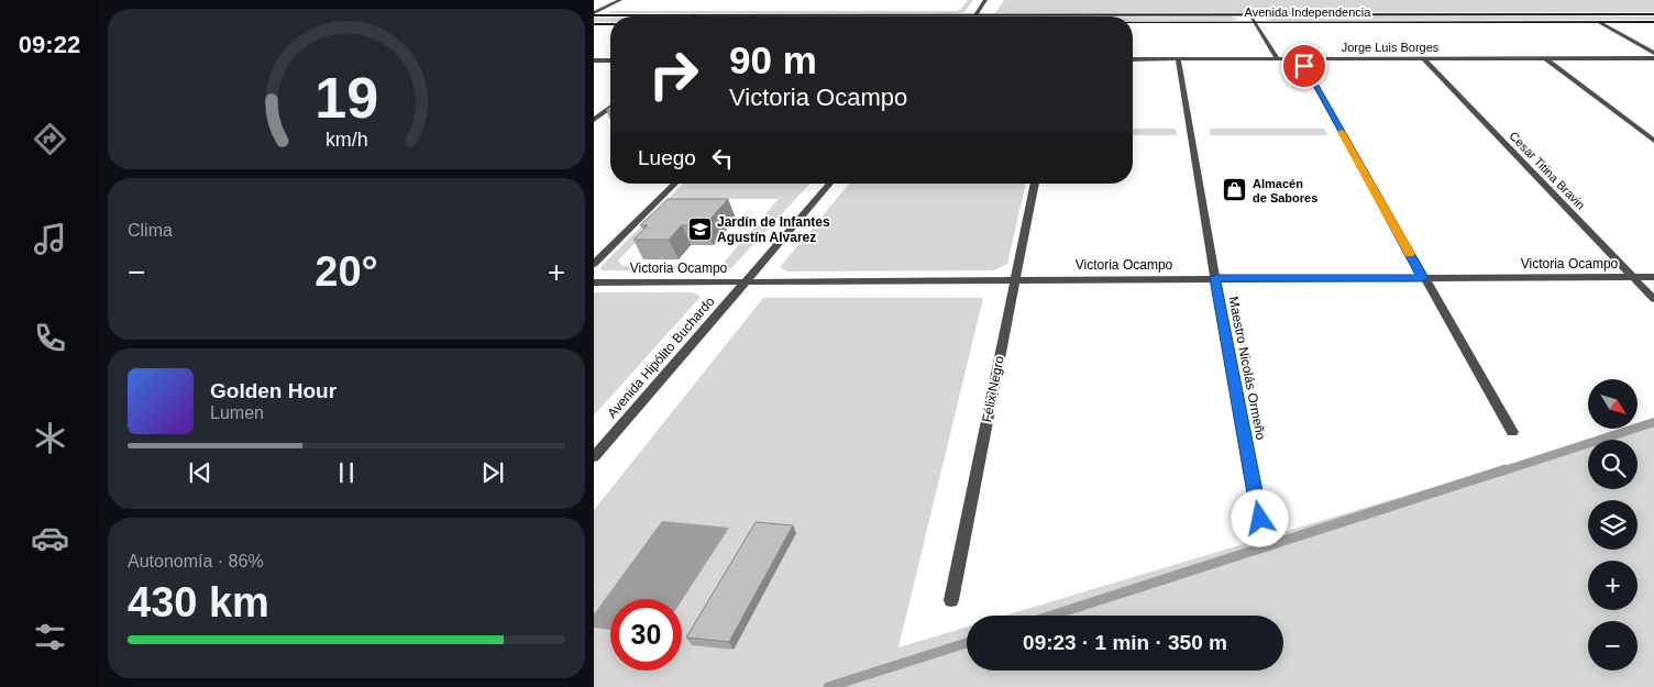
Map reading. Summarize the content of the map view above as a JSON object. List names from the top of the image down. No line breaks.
{"streets":{"main road":["Avenida Independencia"],"street":["Jorge Luis Borges","Cesar Titina Bravin","Victoria Ocampo","Avenida Hipólito Buchardo","Maestro Nicolás Ormeño","Félix Negro"]},"crossings":[["Jorge Luis Borges","Cesar Titina Bravin"],["Jorge Luis Borges","Maestro Nicolás Ormeño"],["Cesar Titina Bravin","Victoria Ocampo"],["Victoria Ocampo","Avenida Hipólito Buchardo"],["Victoria Ocampo","Maestro Nicolás Ormeño"],["Victoria Ocampo","Félix Negro"]],"places":{"shop":["Almacén de Sabores"],"school or university":["Jardín de Infantes Agustín Alvarez"]},"north":"bottom right","page":{"tabs":"09:22","turn":["90 m","Victoria Ocampo"],"then":"Luego","tile":["Clima",["Autonomía · 86%","430 km"]],"heat":["−","20°","+"],"song":["Golden Hour","Lumen"],"map_buttons":["+","−"],"limit":"30","trip":"09:23 · 1 min · 350 m","gauge":["19","km/h"]}}
